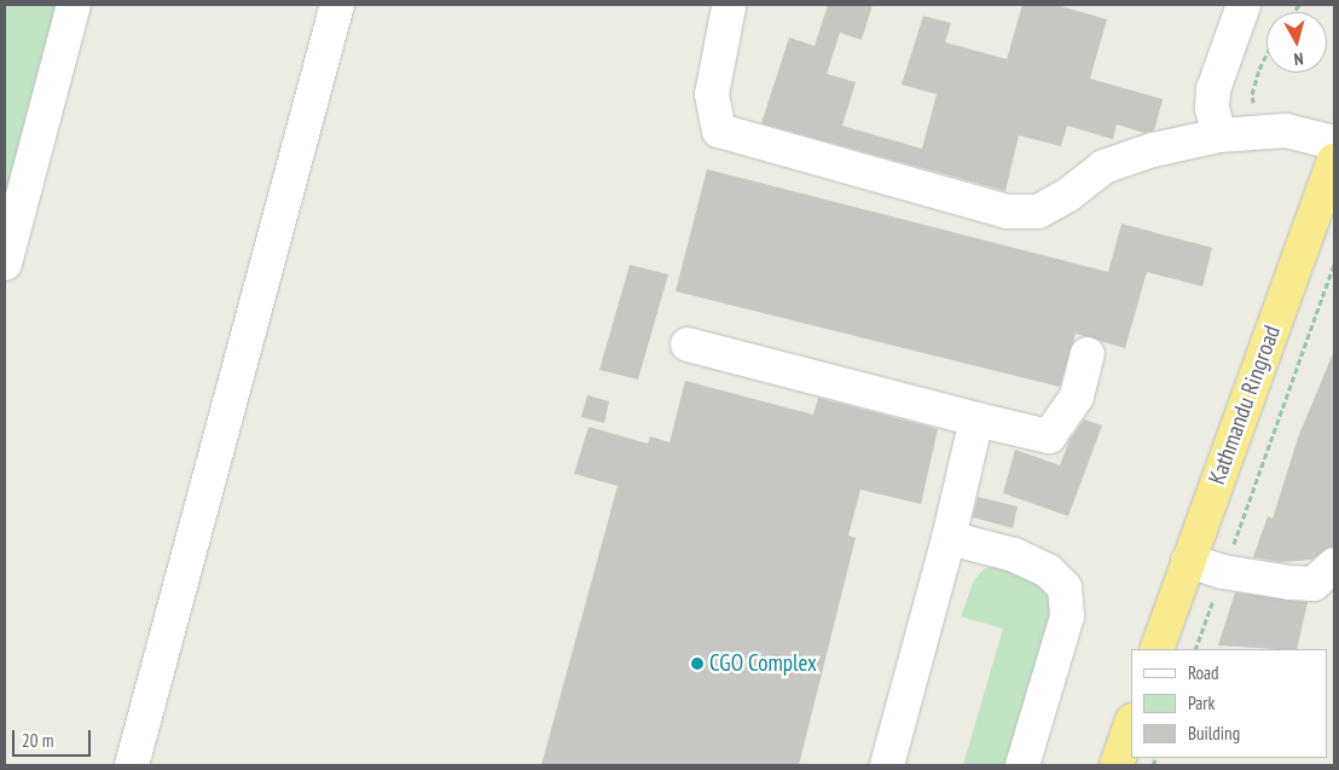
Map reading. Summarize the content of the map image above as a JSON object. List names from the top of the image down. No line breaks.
{"streets":{"highway":["Kathmandu Ringroad"]},"places":["CGO Complex"],"legend":["Road","Park","Building"],"scale_bar":"20 m","north":"bottom"}
